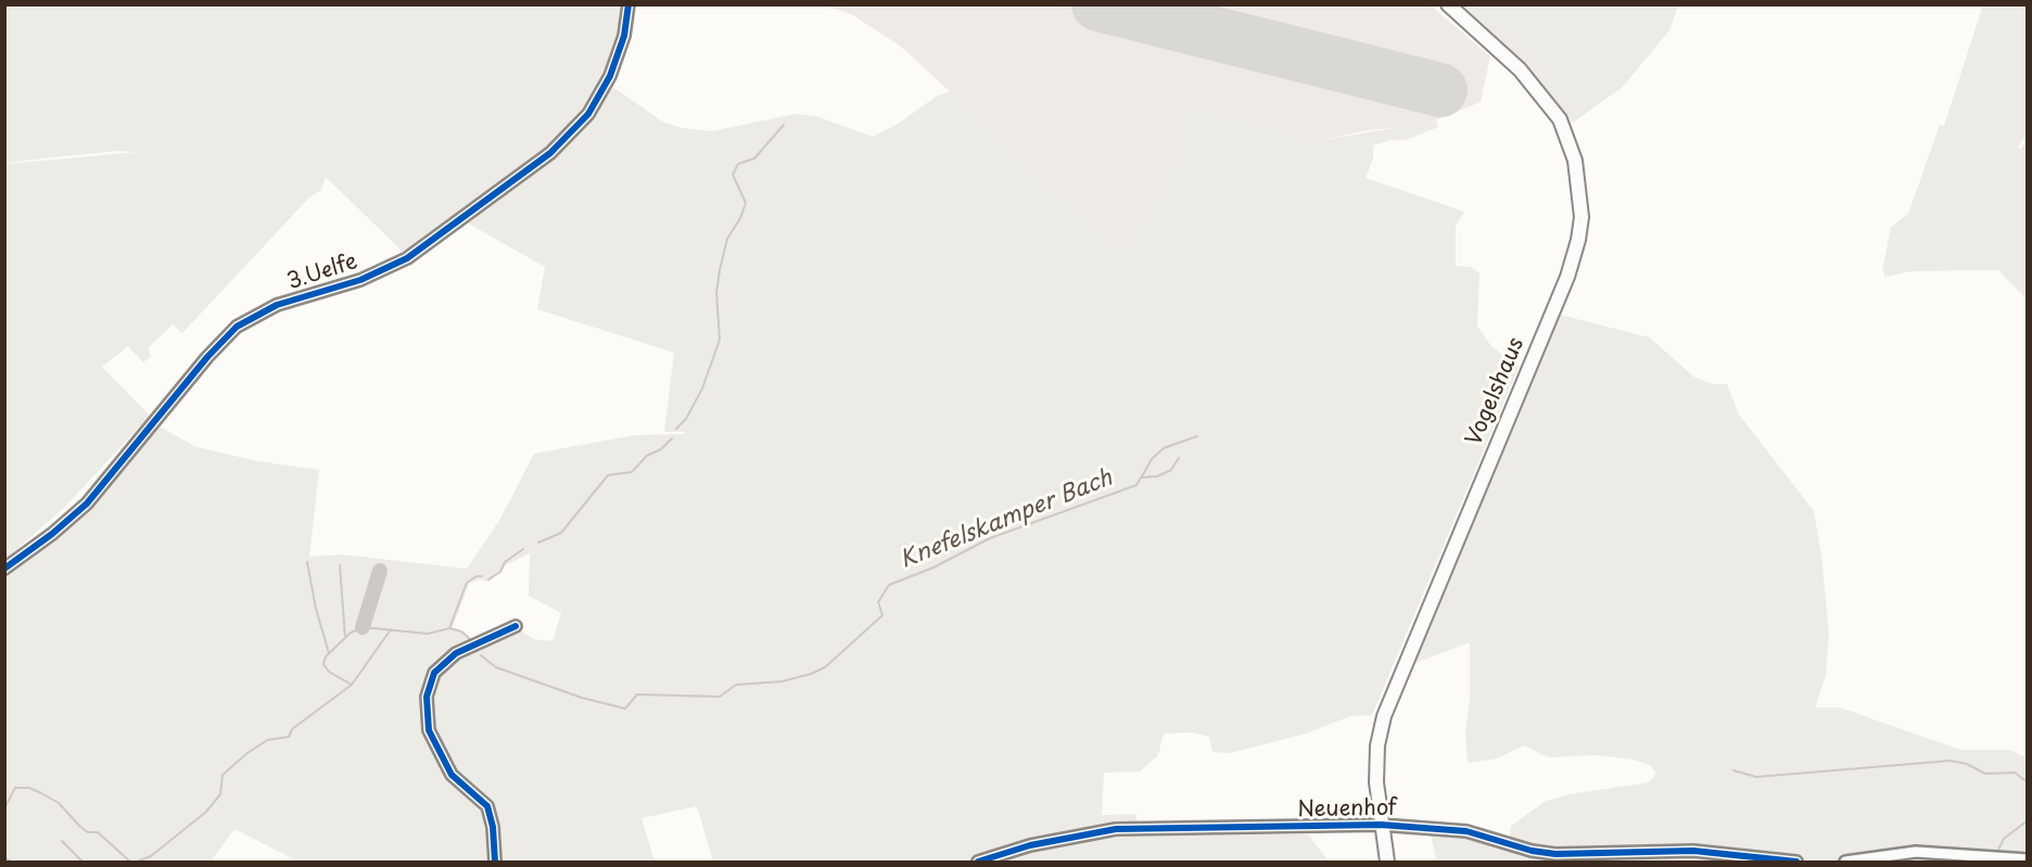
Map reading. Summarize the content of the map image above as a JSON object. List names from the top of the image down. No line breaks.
{"streets":{"main road":["Vogelshaus","Neuenhof"],"street":["3.Uelfe"]},"crossings":[["Vogelshaus","Neuenhof"]],"water":["Knefelskamper Bach"]}
